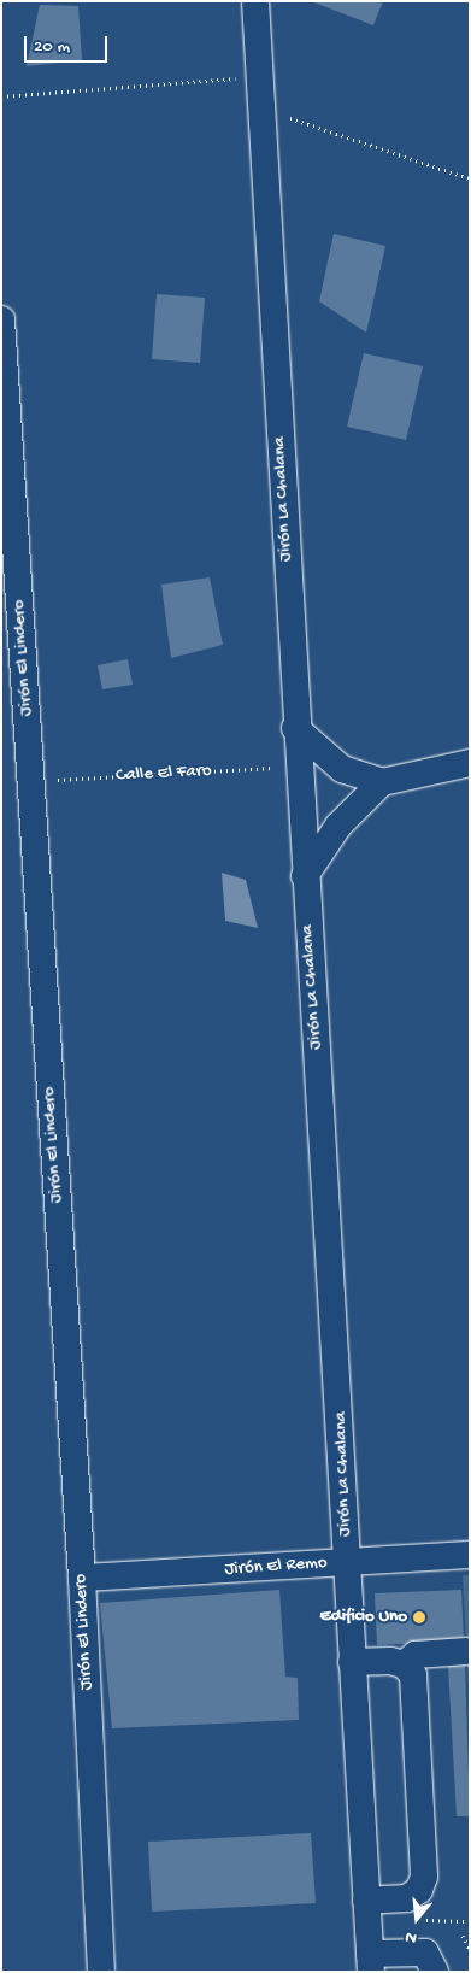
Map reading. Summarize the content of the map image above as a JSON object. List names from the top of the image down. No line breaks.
{"streets":{"street":["Jirón La Chalana","Jirón El Lindero","Jirón El Remo"],"path":["Calle El Faro"]},"crossings":[["Jirón La Chalana","Calle El Faro"],["Jirón La Chalana","Jirón El Remo"],["Jirón El Lindero","Calle El Faro"],["Jirón El Lindero","Jirón El Remo"]],"places":["Edificio Uno"],"scale_bar":"20 m","north":"bottom"}
